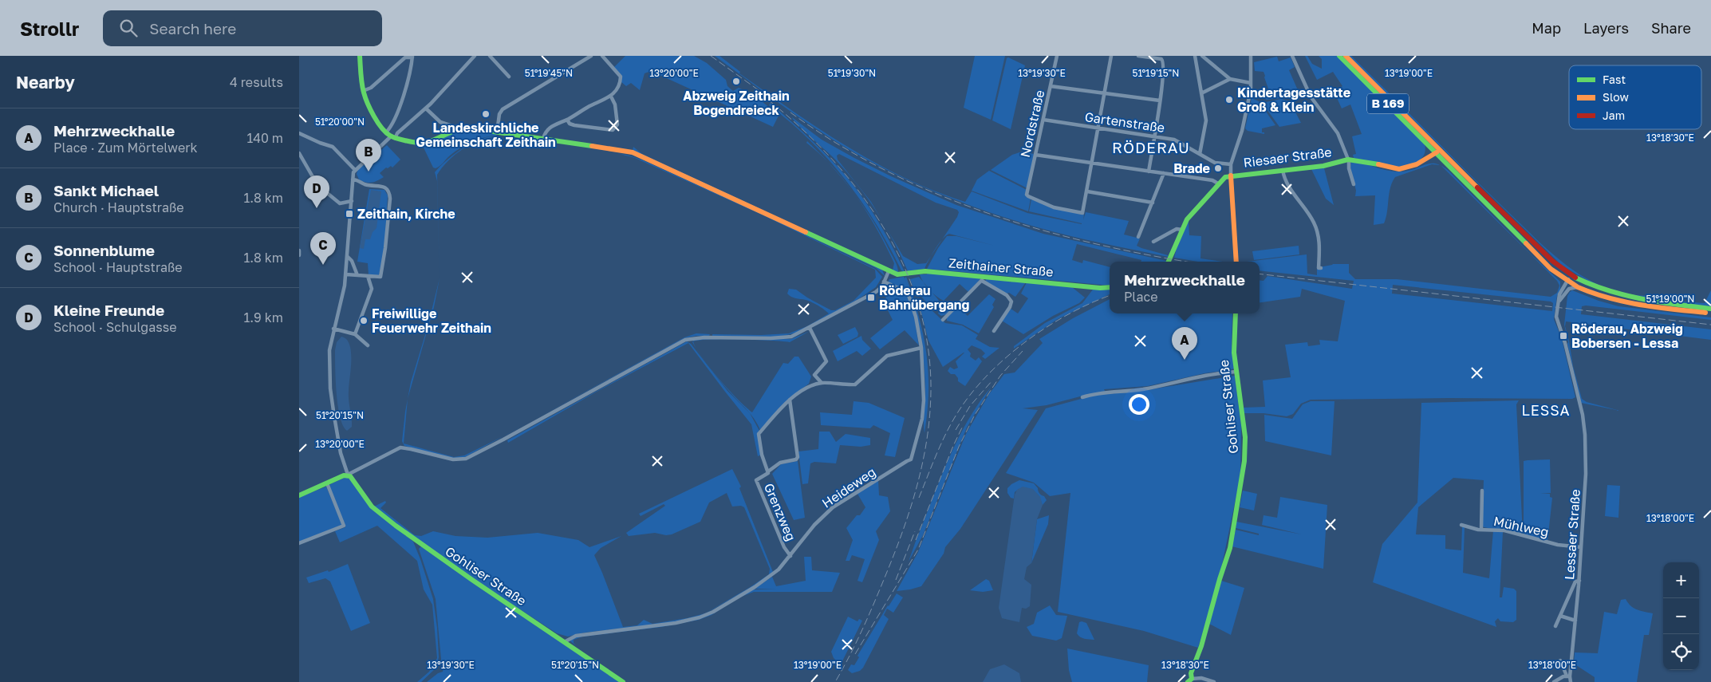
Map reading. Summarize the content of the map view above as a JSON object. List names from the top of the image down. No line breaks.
{"streets":{"main road":["B 169","Riesaer Straße","Zeithainer Straße","Gohliser Straße"],"street":["Gartenstraße","Nordstraße","Heideweg","Grenzweg","Mühlweg","Lessaer Straße"]},"crossings":[["B 169","Riesaer Straße"],["Gartenstraße","Nordstraße"],["Gohliser Straße","Heideweg"],["Heideweg","Grenzweg"],["Mühlweg","Lessaer Straße"]],"districts":["RÖDERAU","LESSA"],"places":{"other":["Abzweig Zeithain Bogendreieck","Kindertagesstätte Groß & Klein","Landeskirchliche Gemeinschaft Zeithain","Brade","Freiwillige Feuerwehr Zeithain"],"transit":["Zeithain, Kirche","Röderau Bahnübergang","Röderau, Abzweig Bobersen - Lessa"]},"legend":["Fast","Slow","Jam"],"page":{"header":"Strollr","search":"Search here","nav":["Map","Layers","Share"],"heading":["Nearby","4 results"],"list":[{"mark":"A","name":"Mehrzweckhalle","note":"Place · Zum Mörtelwerk","value":"140 m"},{"mark":"B","name":"Sankt Michael","note":"Church · Hauptstraße","value":"1.8 km"},{"mark":"C","name":"Sonnenblume","note":"School · Hauptstraße","value":"1.8 km"},{"mark":"D","name":"Kleine Freunde","note":"School · Schulgasse","value":"1.9 km"}],"pins":["B","D","C","A"],"popup":["Mehrzweckhalle","Place"],"map_buttons":["+","−"]},"coordinates":["51°19'45\"N","51°19'30\"N","51°19'15\"N","13°20'00\"E","13°19'30\"E","13°19'00\"E","51°20'00\"N","13°18'30\"E","51°19'00\"N","51°20'15\"N","13°18'00\"E"]}
